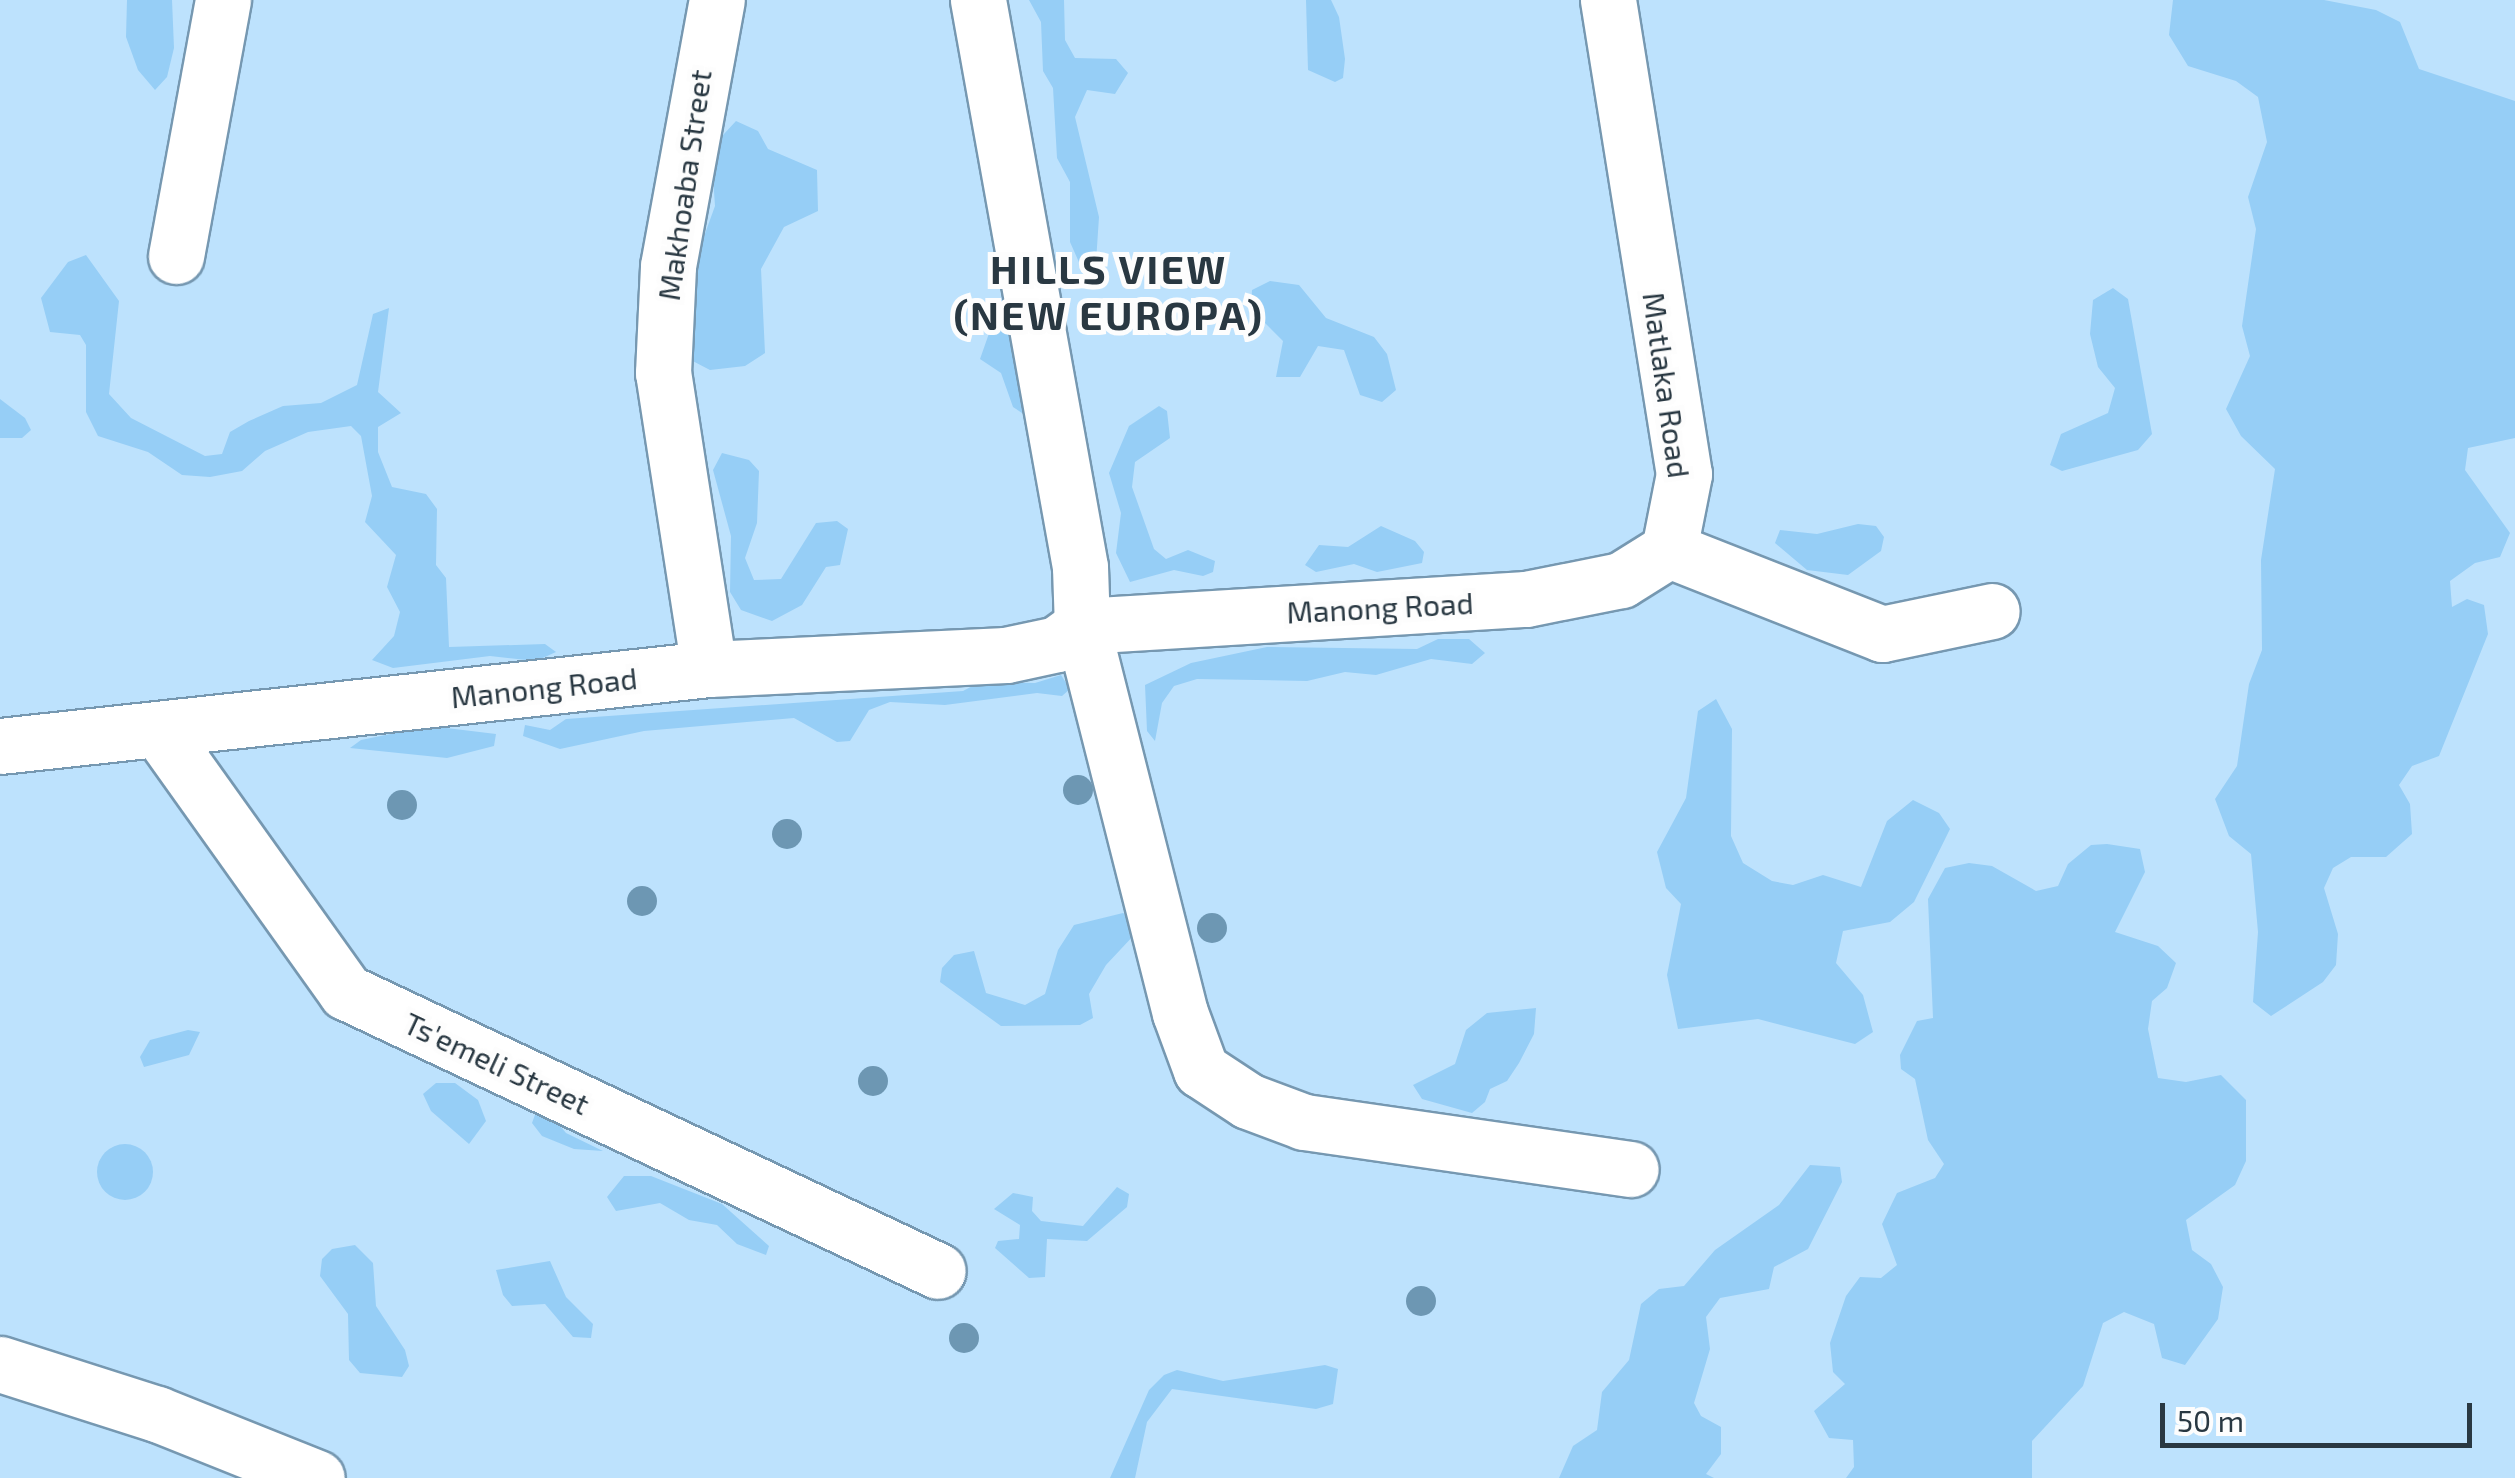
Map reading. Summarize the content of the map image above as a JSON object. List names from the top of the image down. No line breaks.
{"streets":{"street":["Makhoaba Street","Matlaka Road","Manong Road","Ts'emeli Street"]},"crossings":[["Makhoaba Street","Manong Road"],["Matlaka Road","Manong Road"],["Manong Road","Ts'emeli Street"]],"districts":["HILLS VIEW (NEW EUROPA)"],"scale_bar":"50 m"}
